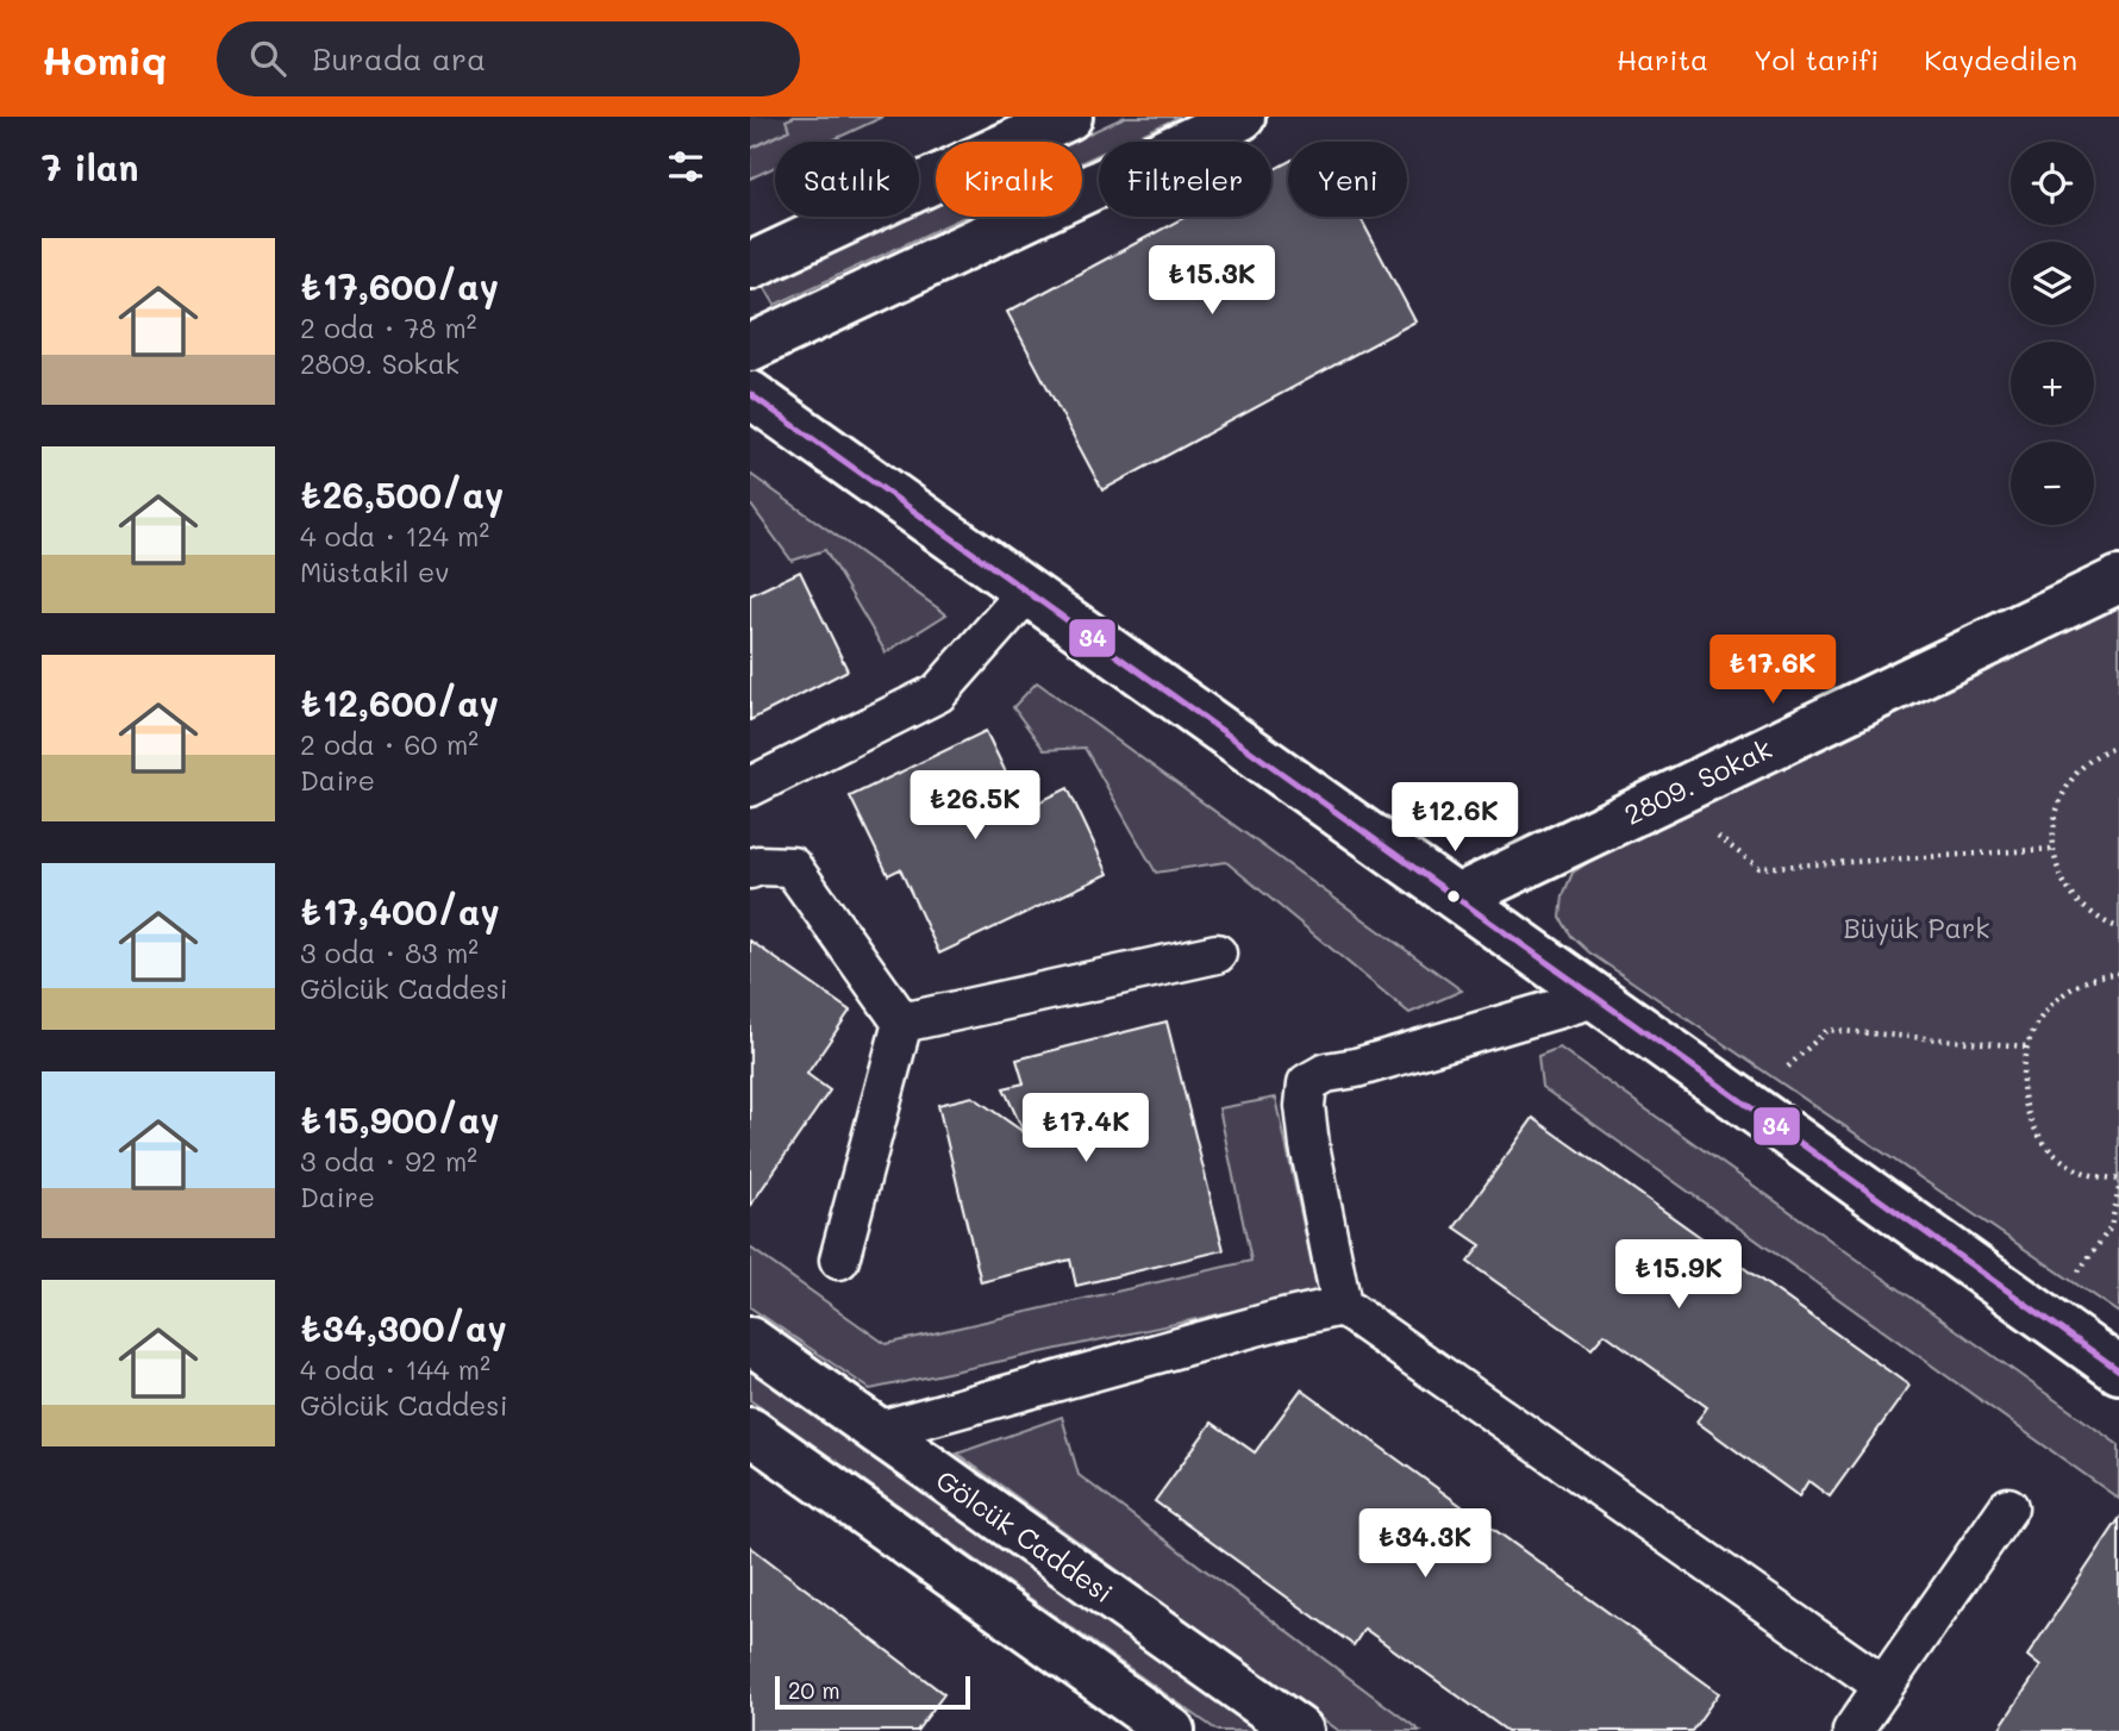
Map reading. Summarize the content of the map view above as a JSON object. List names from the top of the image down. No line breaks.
{"streets":{"street":["2809. Sokak","Gölcük Caddesi"]},"parks":["Büyük Park"],"lines":["transit line 34"],"scale_bar":"20 m","page":{"header":"Homiq","search":"Burada ara","nav":["Harita","Yol tarifi","Kaydedilen"],"heading":"7 ilan","map_buttons":["+","−"],"chip":["Satılık","Kiralık","Filtreler","Yeni"],"list":[{"name":"₺17,600/ay","note":"2 oda · 78 m² · 2809. Sokak"},{"name":"₺26,500/ay","note":"4 oda · 124 m² · Müstakil ev"},{"name":"₺12,600/ay","note":"2 oda · 60 m² · Daire"},{"name":"₺17,400/ay","note":"3 oda · 83 m² · Gölcük Caddesi"},{"name":"₺15,900/ay","note":"3 oda · 92 m² · Daire"},{"name":"₺34,300/ay","note":"4 oda · 144 m² · Gölcük Caddesi"}],"price":["₺15.3K","₺17.6K","₺26.5K","₺12.6K","₺17.4K","₺15.9K","₺34.3K"],"scale":"20 m"}}
